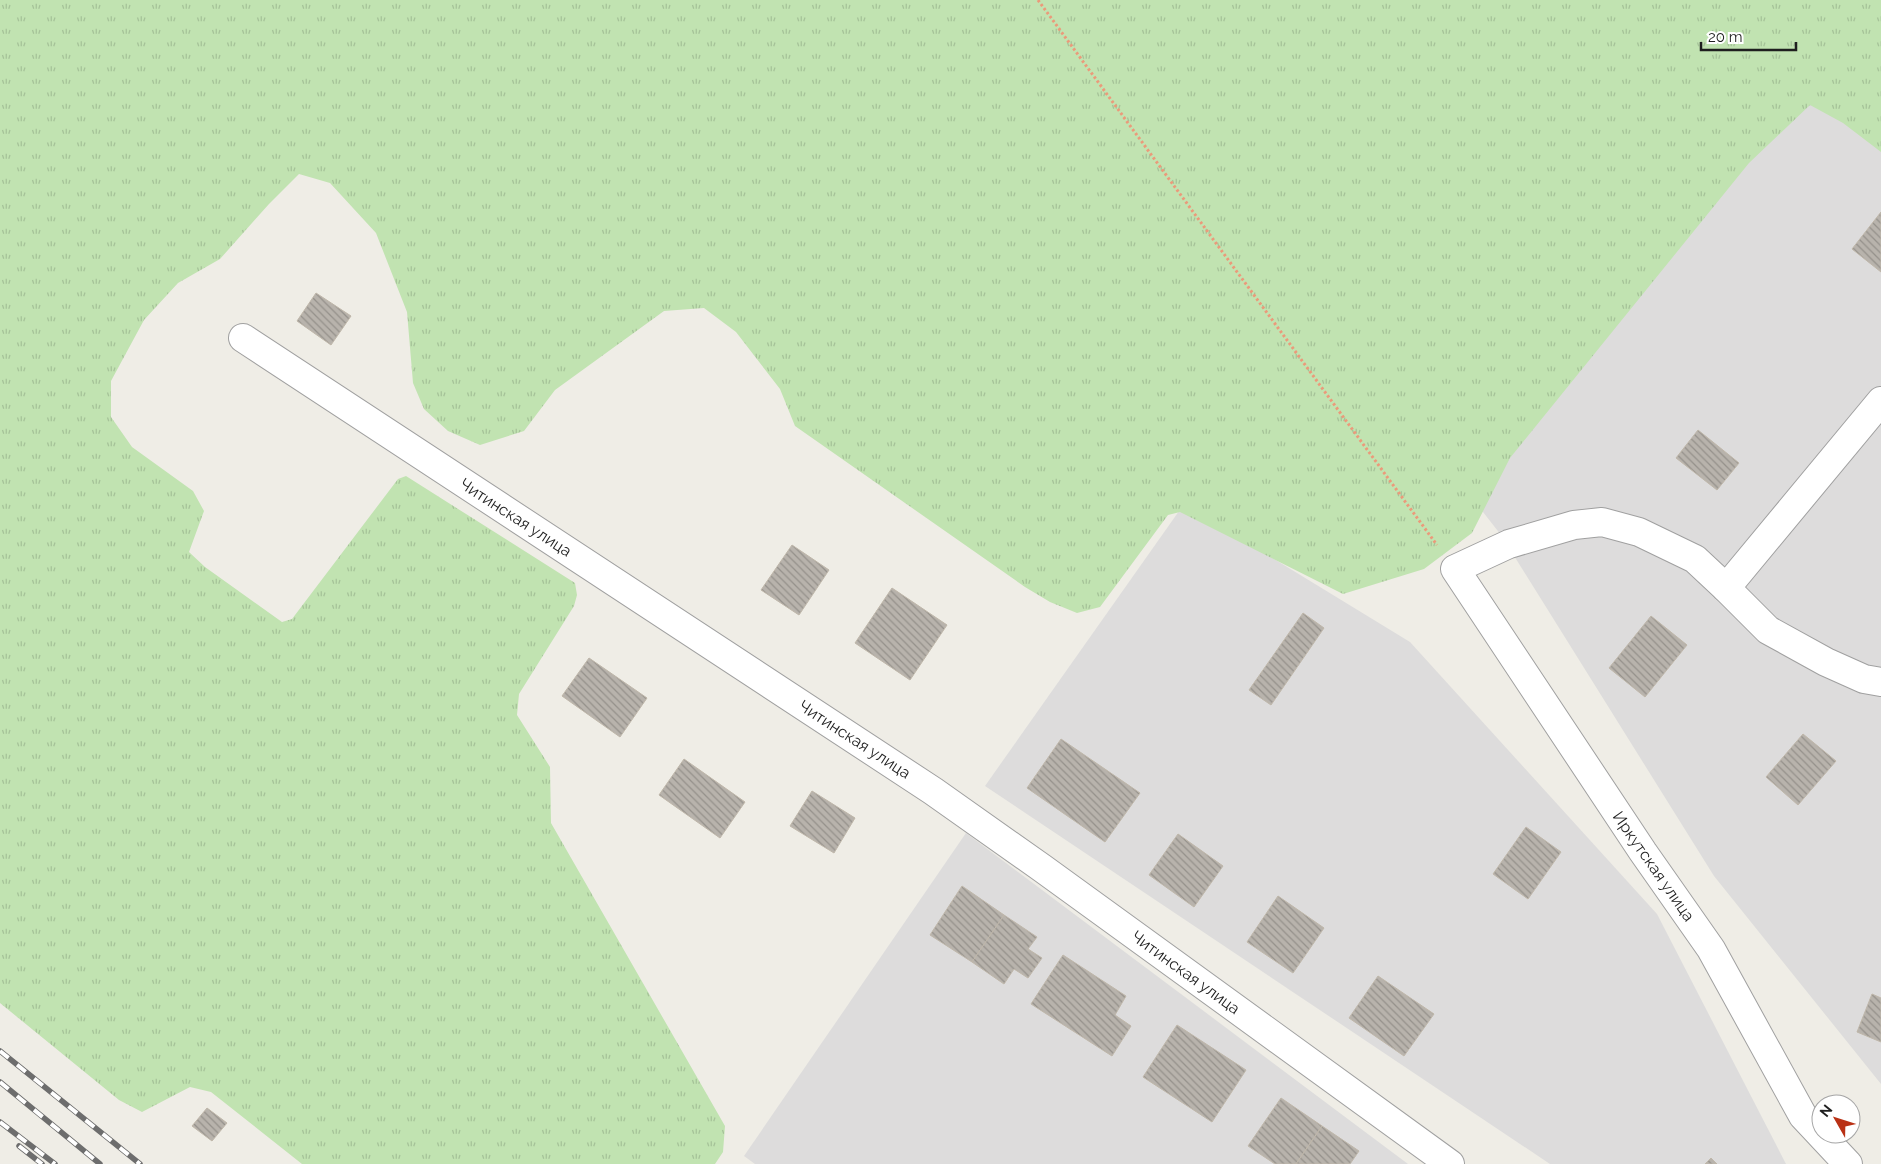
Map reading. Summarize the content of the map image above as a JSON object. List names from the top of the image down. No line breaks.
{"streets":{"street":["Читинская улица","Иркутская улица"]},"scale_bar":"20 m","north":"top left"}
